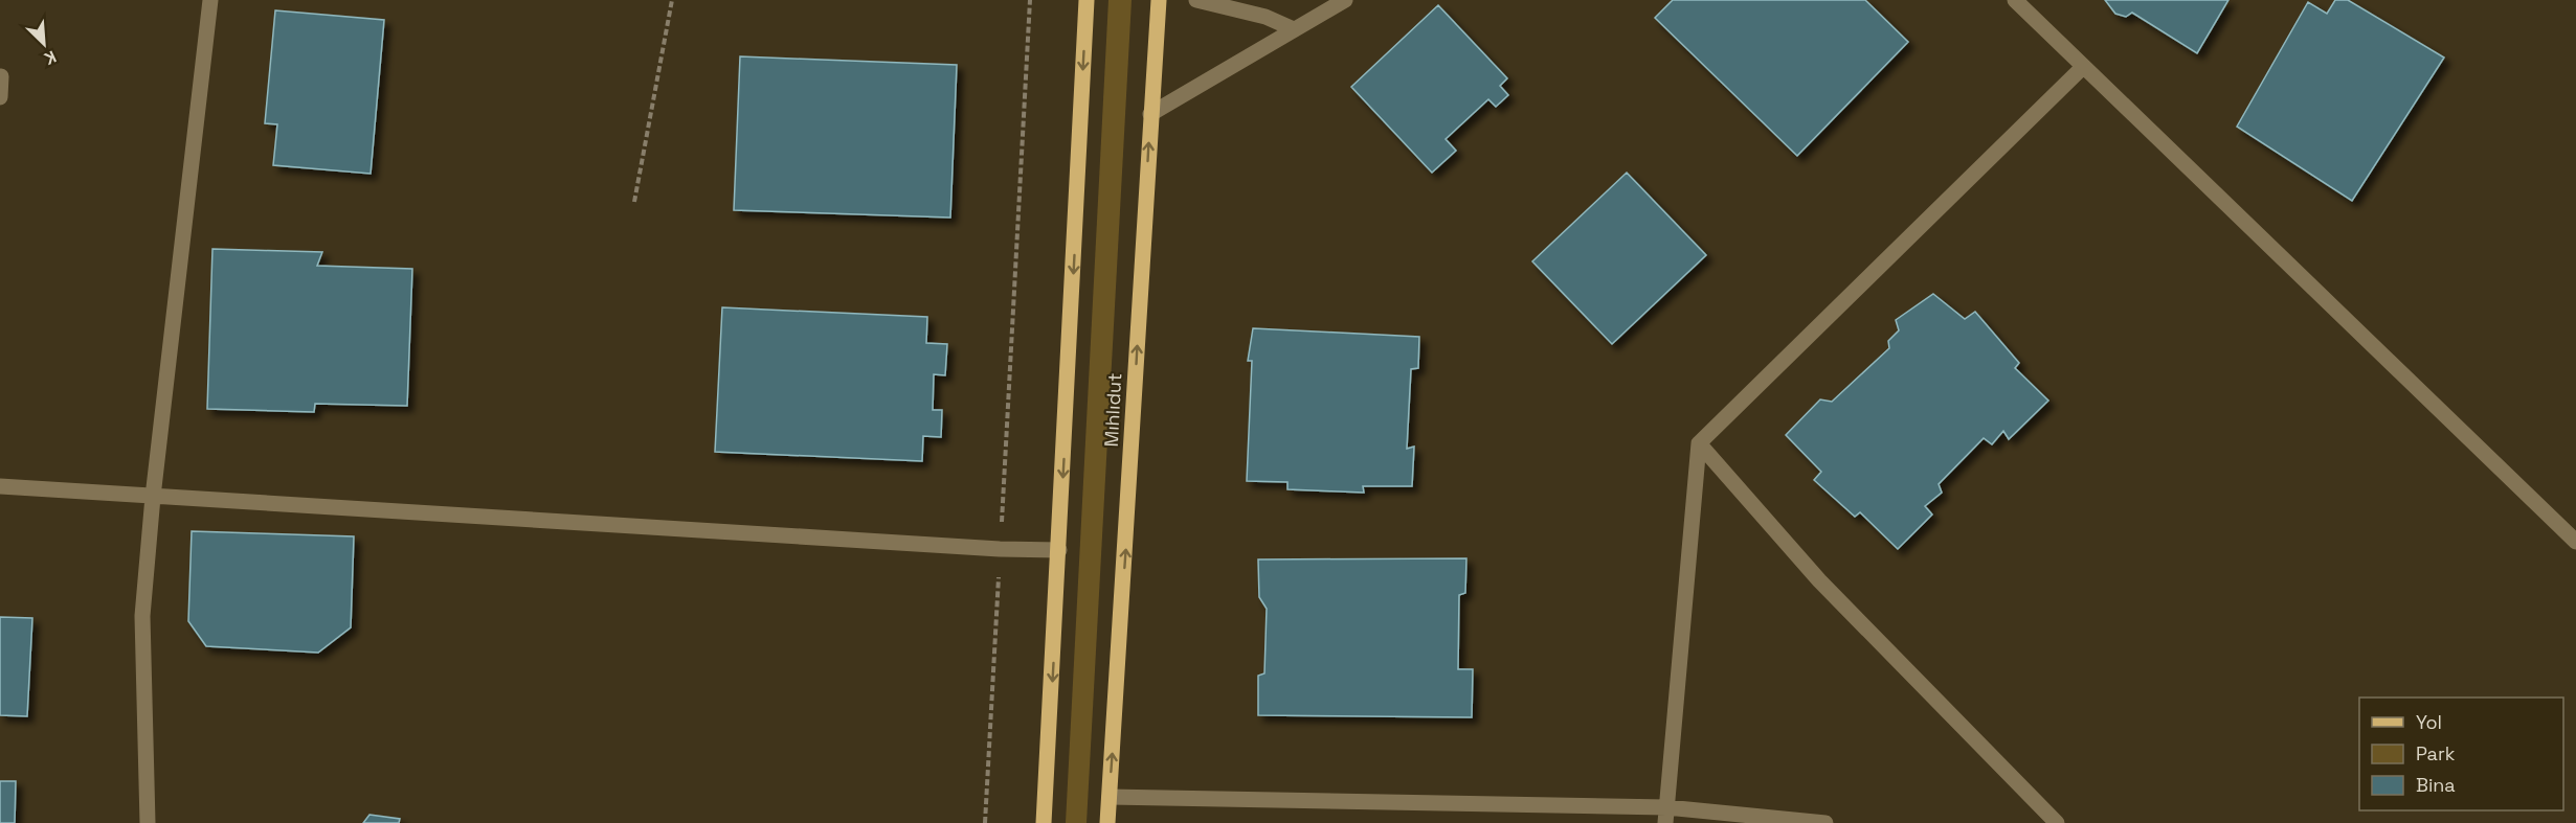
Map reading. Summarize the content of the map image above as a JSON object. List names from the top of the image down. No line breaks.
{"streets":{"main road":["Mıhlıdut"]},"legend":["Yol","Park","Bina"],"north":"bottom right"}
